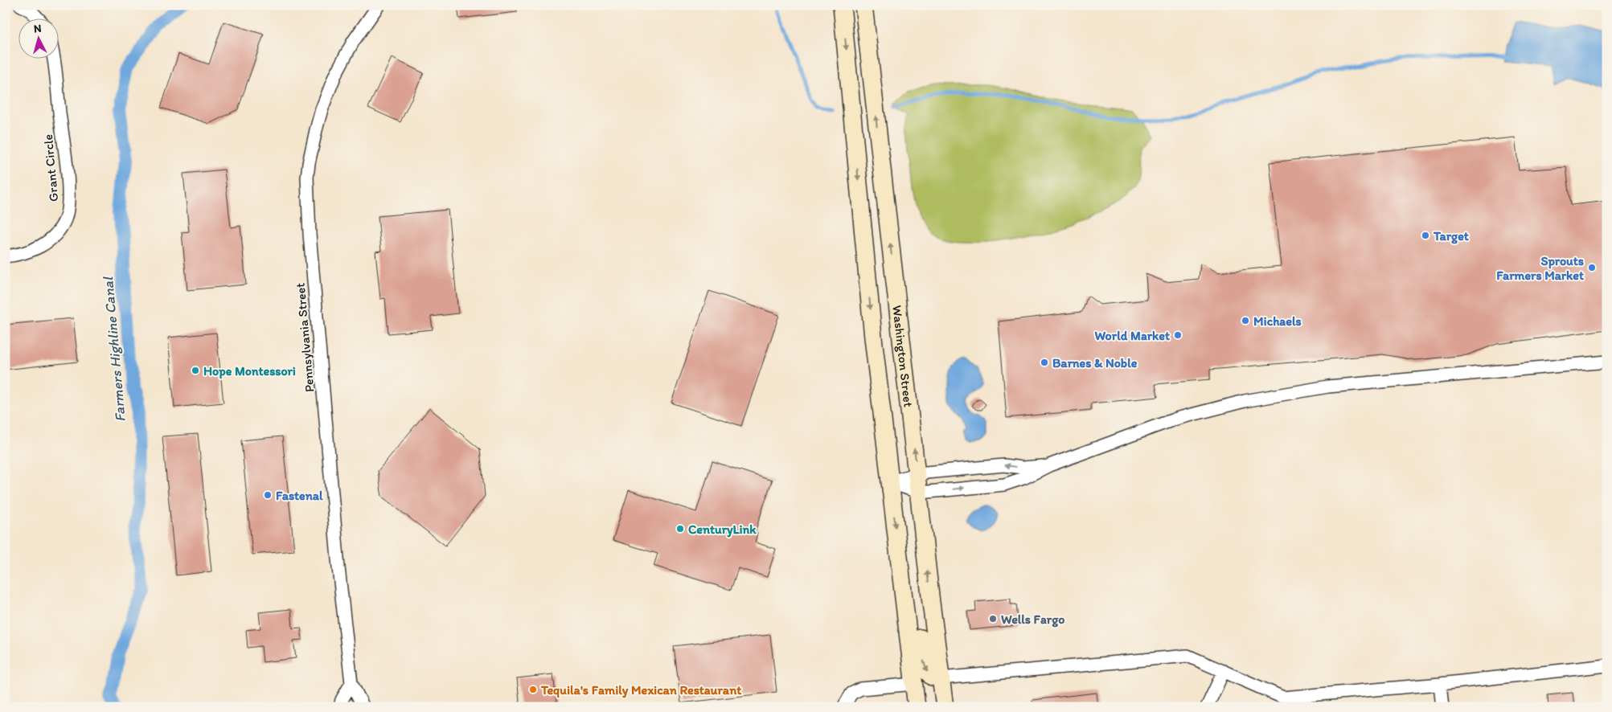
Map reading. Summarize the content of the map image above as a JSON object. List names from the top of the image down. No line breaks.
{"streets":{"main road":["Washington Street"],"street":["Grant Circle","Pennsylvania Street"]},"water":["Farmers Highline Canal"],"places":["Target","Sprouts Farmers Market","Michaels","World Market","Barnes & Noble","Hope Montessori","Fastenal","CenturyLink","Wells Fargo","Tequila's Family Mexican Restaurant"],"north":"top"}
